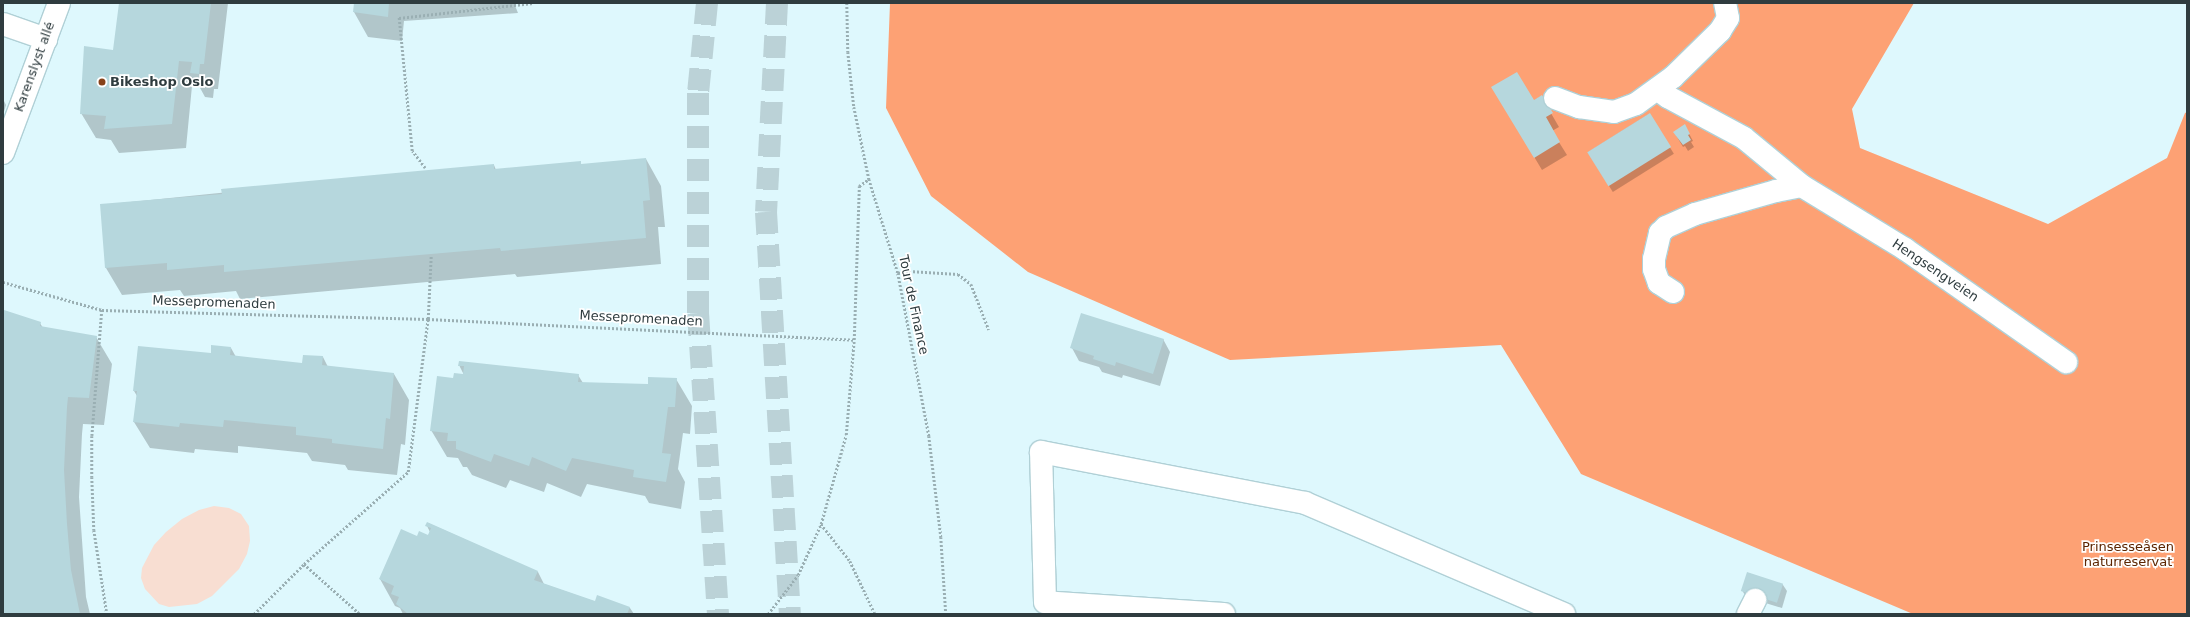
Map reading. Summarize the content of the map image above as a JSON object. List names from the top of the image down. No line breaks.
{"streets":{"street":["Karenslyst allé","Hengsengveien"],"path":["Messepromenaden","Tour de Finance"]},"parks":["Prinsesseåsen naturreservat"],"places":["Bikeshop Oslo"]}
